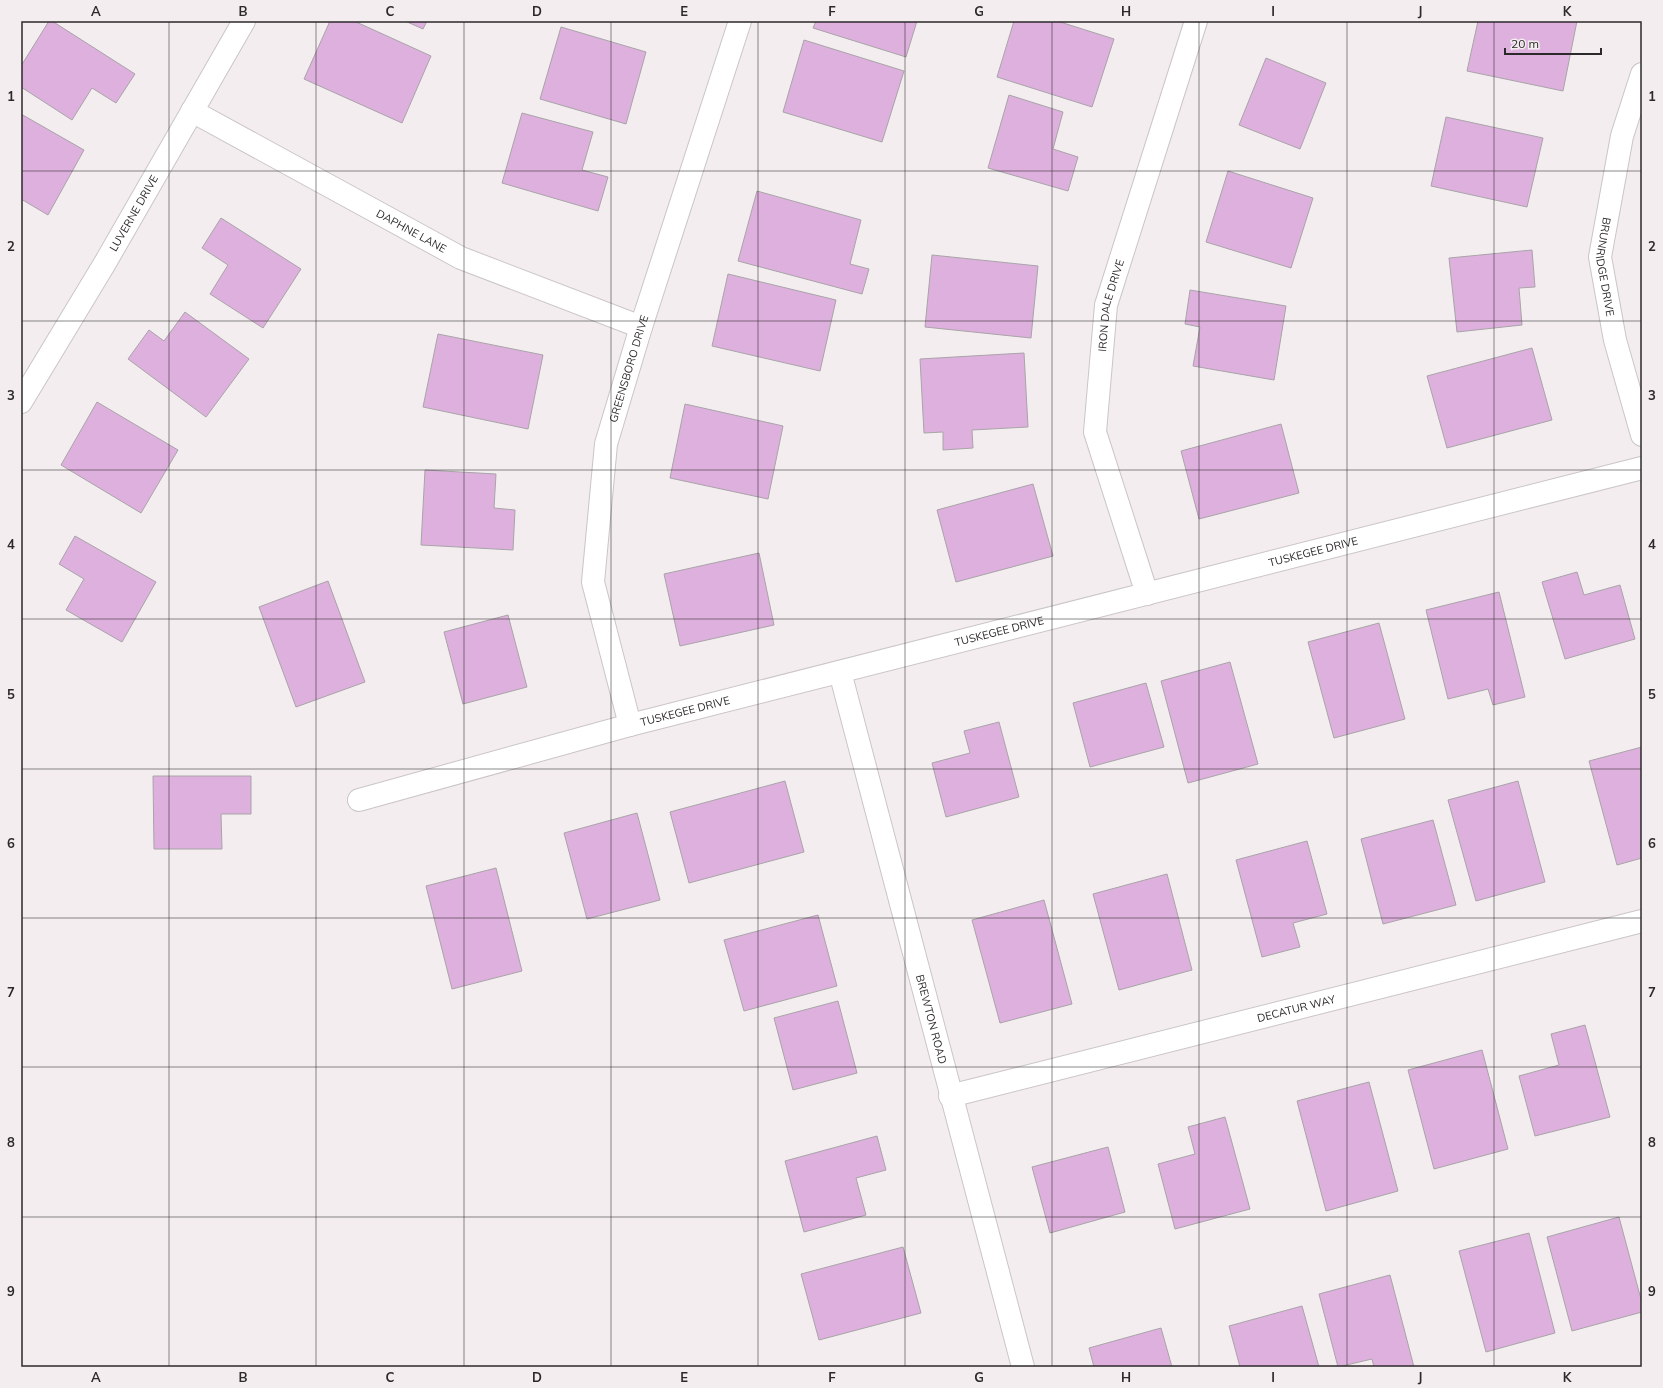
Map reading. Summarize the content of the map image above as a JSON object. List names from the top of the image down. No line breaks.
{"streets":{"street":["LUVERNE DRIVE","DAPHNE LANE","BRUNRIDGE DRIVE","IRON DALE DRIVE","GREENSBORO DRIVE","TUSKEGEE DRIVE","DECATUR WAY","BREWTON ROAD"]},"crossings":[["LUVERNE DRIVE","DAPHNE LANE"],["DAPHNE LANE","GREENSBORO DRIVE"],["IRON DALE DRIVE","TUSKEGEE DRIVE"],["GREENSBORO DRIVE","TUSKEGEE DRIVE"],["TUSKEGEE DRIVE","BREWTON ROAD"],["DECATUR WAY","BREWTON ROAD"]],"scale_bar":"20 m","grid":{"columns":["A","B","C","D","E","F","G","H","I","J","K"],"rows":["1","2","3","4","5","6","7","8","9"]}}
